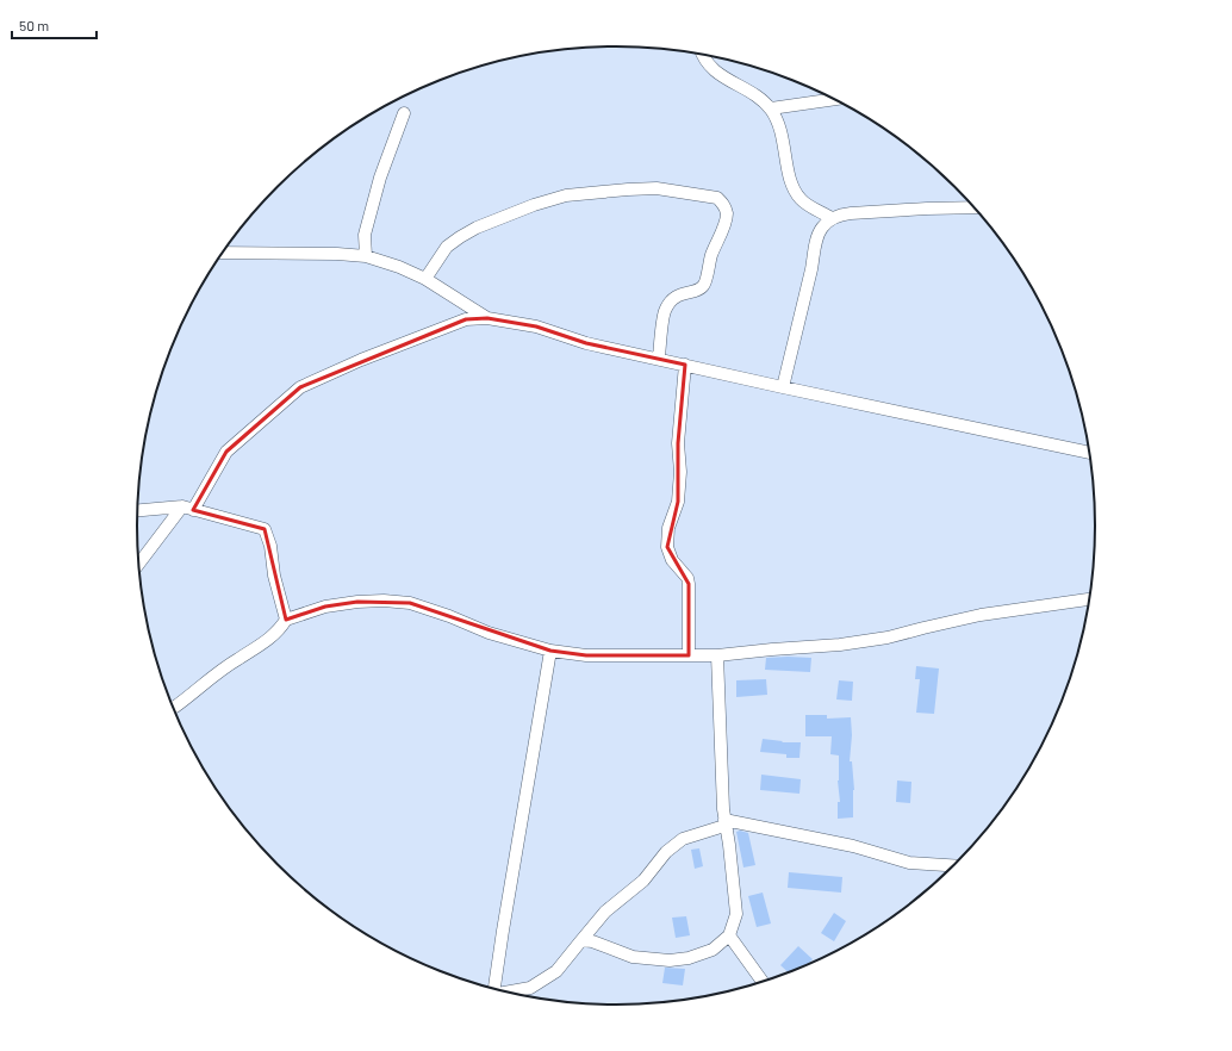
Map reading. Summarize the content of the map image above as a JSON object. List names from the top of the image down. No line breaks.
{"scale_bar":"50 m"}
